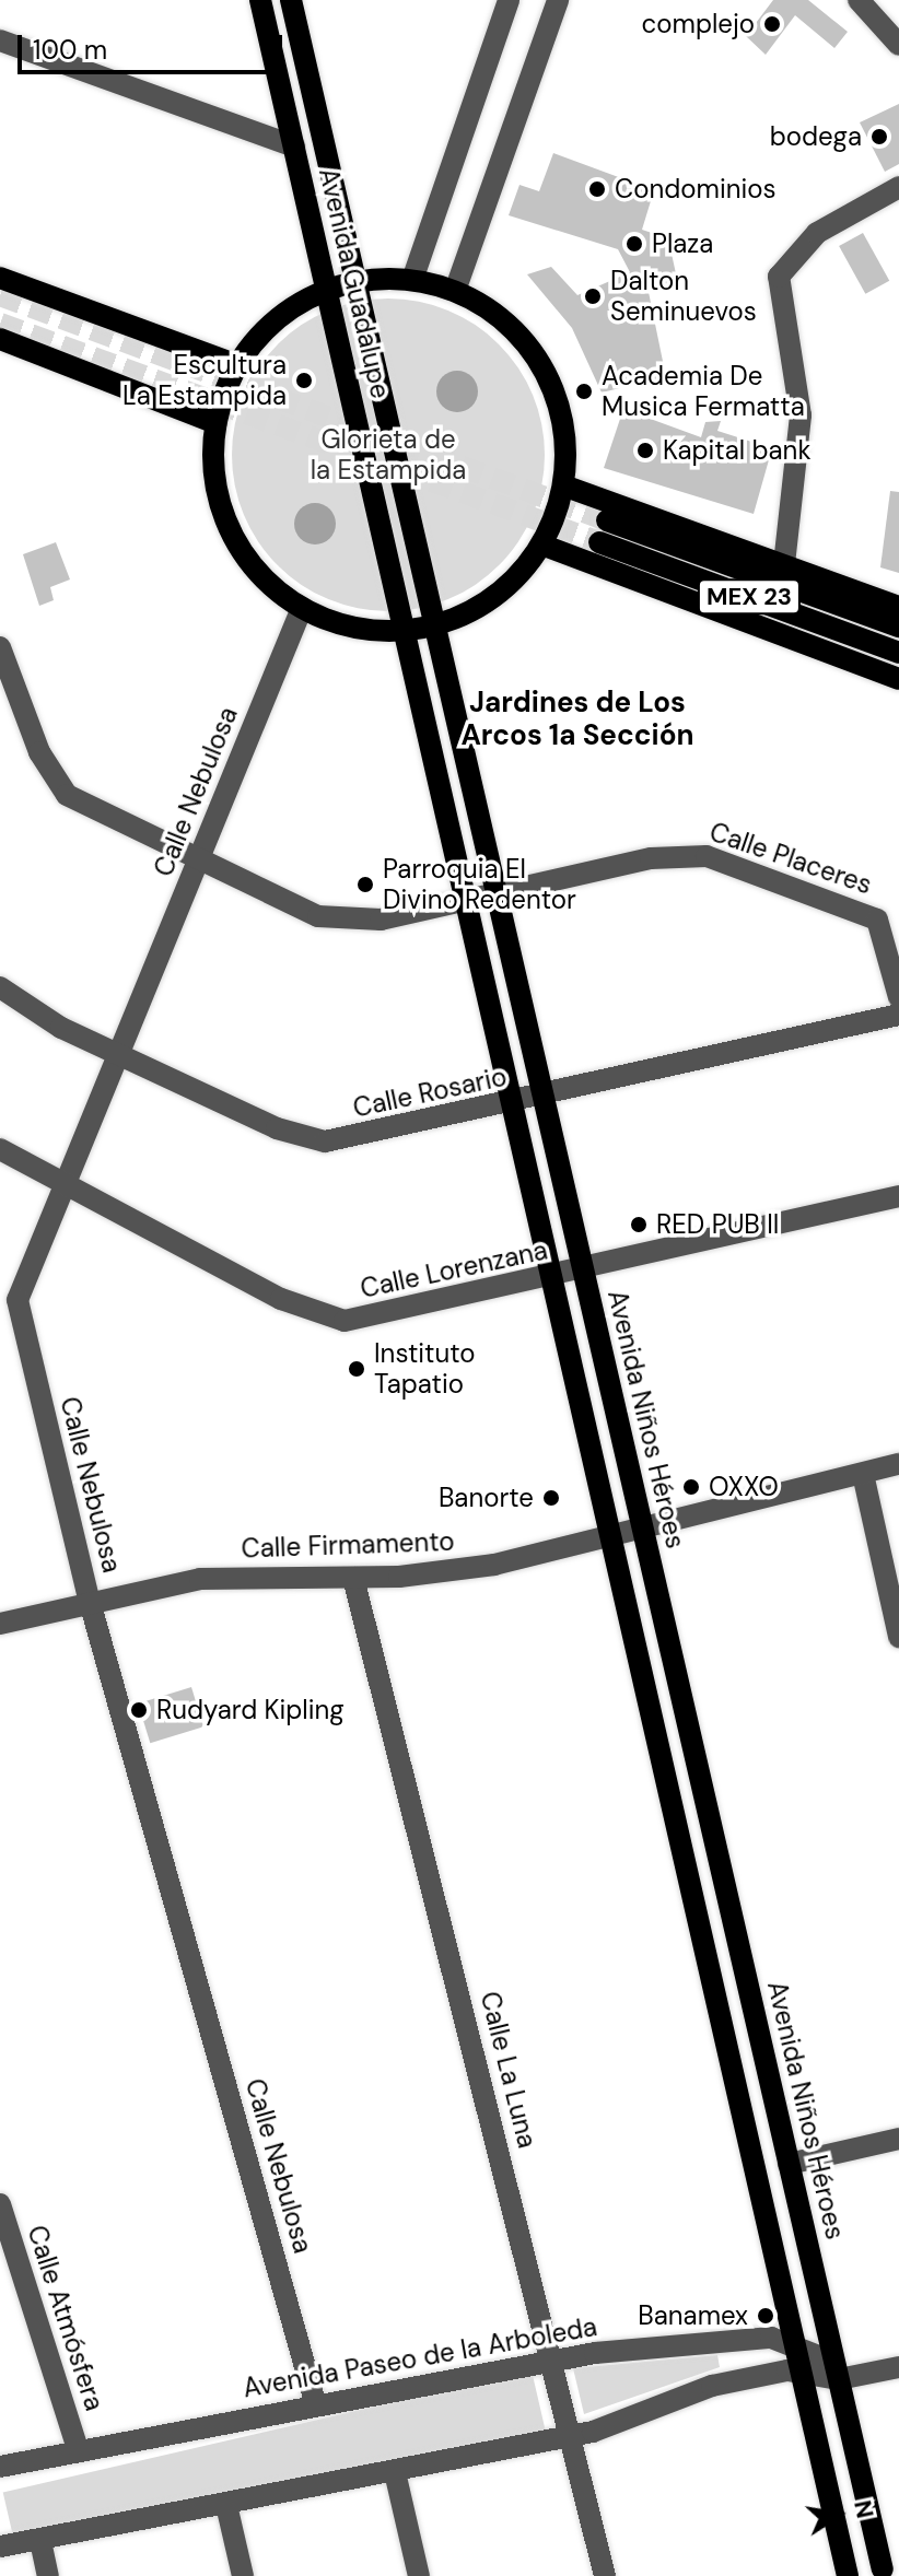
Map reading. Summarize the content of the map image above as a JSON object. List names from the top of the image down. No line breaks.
{"streets":{"main road":["Avenida Guadalupe","MEX 23","Avenida Niños Héroes"],"street":["Calle Nebulosa","Calle Placeres","Calle Rosario","Calle Lorenzana","Calle Firmamento","Calle La Luna","Calle Atmósfera","Avenida Paseo de la Arboleda"]},"crossings":[["Avenida Guadalupe","Avenida Niños Héroes"],["Calle Nebulosa","Calle Placeres"],["Calle Nebulosa","Calle Rosario"],["Calle Nebulosa","Calle Lorenzana"],["Calle Nebulosa","Calle Firmamento"],["Calle Nebulosa","Avenida Paseo de la Arboleda"],["Calle Placeres","Avenida Niños Héroes"],["Calle Rosario","Avenida Niños Héroes"],["Calle Lorenzana","Avenida Niños Héroes"],["Avenida Niños Héroes","Calle Firmamento"],["Calle Firmamento","Calle La Luna"],["Calle La Luna","Avenida Paseo de la Arboleda"],["Calle Atmósfera","Avenida Paseo de la Arboleda"]],"districts":["Jardines de Los Arcos 1a Sección"],"parks":["Glorieta de la Estampida"],"places":["complejo","bodega","Condominios","Plaza","Dalton Seminuevos","Escultura La Estampida","Academia De Musica Fermatta","Kapital bank","Parroquia El Divino Redentor","RED PUB II","Instituto Tapatio","OXXO","Banorte","Rudyard Kipling","Banamex"],"scale_bar":"100 m","north":"right"}
